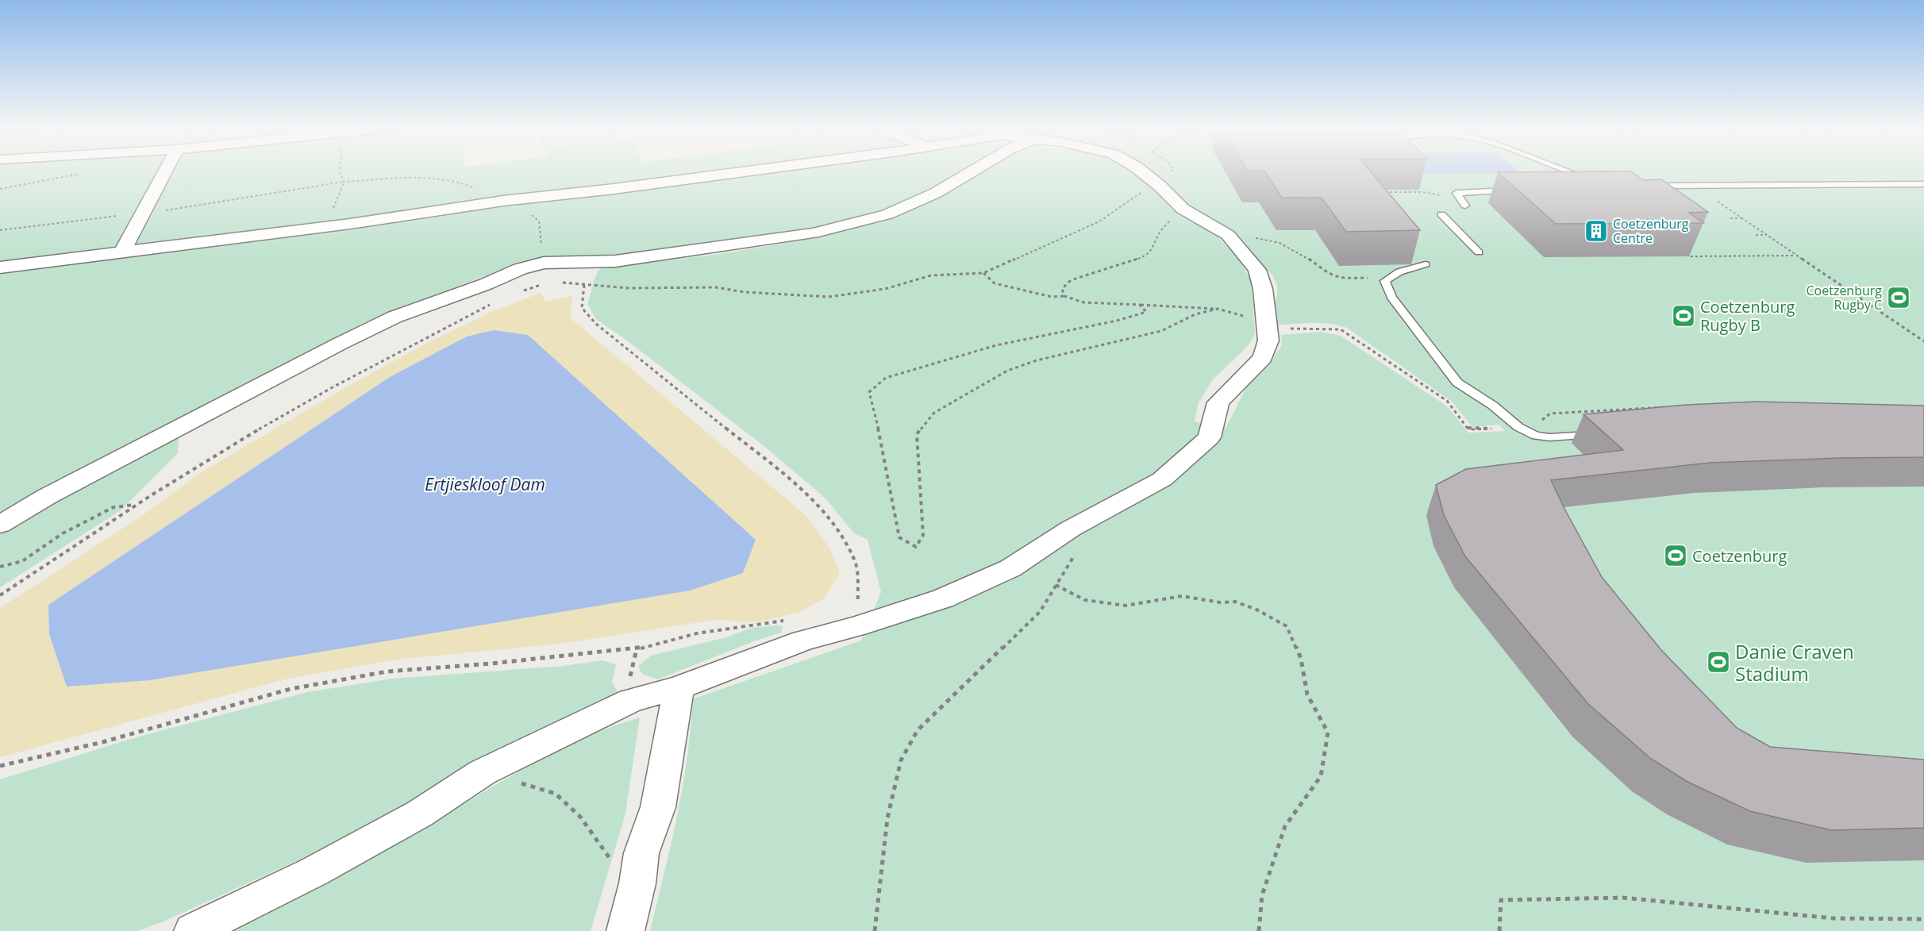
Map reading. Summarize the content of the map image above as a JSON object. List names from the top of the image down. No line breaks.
{"water":["Ertjieskloof Dam"],"places":{"building":["Coetzenburg Centre"],"sports":["Coetzenburg Rugby C","Coetzenburg Rugby B","Coetzenburg","Danie Craven Stadium"]}}
